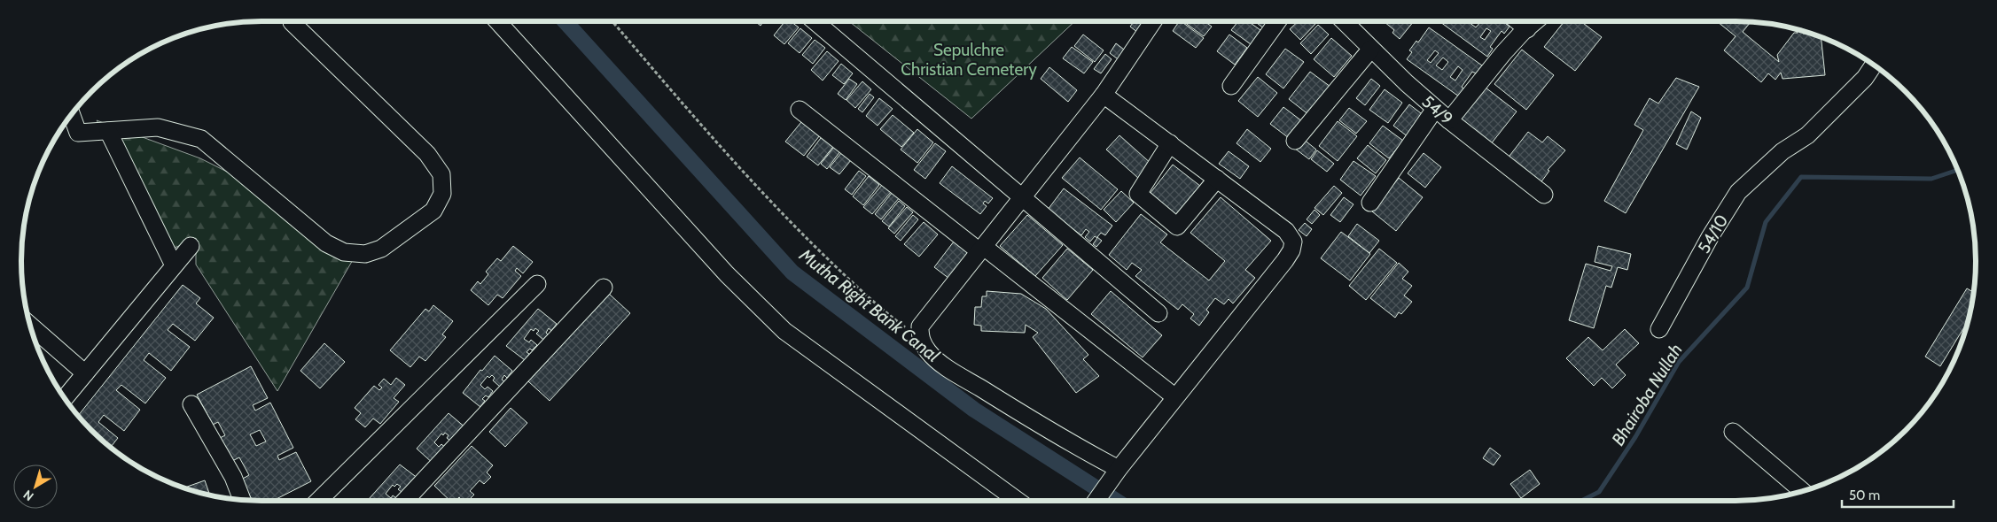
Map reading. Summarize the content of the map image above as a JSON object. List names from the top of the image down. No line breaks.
{"streets":{"street":["54/9","54/10"]},"water":["Mutha Right Bank Canal","Bhairoba Nullah"],"parks":["Sepulchre Christian Cemetery"],"scale_bar":"50 m","north":"bottom left"}
